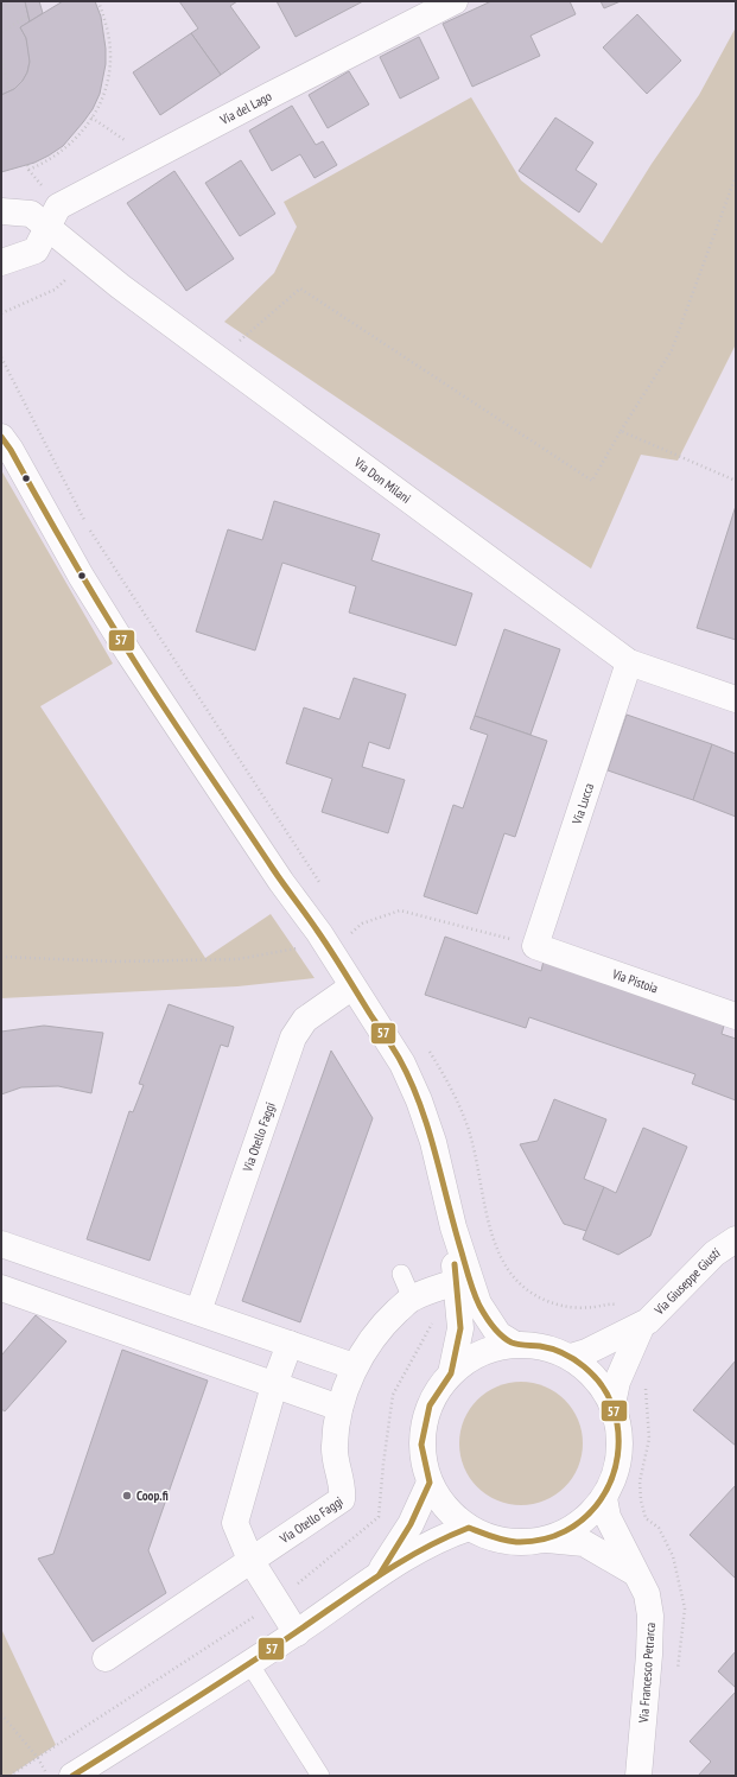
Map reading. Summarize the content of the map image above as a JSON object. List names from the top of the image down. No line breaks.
{"streets":{"street":["Via del Lago","Via Don Milani","Via Lucca","Via Pistoia","Via Otello Faggi","Via Giuseppe Giusti","Via Francesco Petrarca"]},"crossings":[["Via del Lago","Via Don Milani"],["Via Don Milani","Via Lucca"],["Via Lucca","Via Pistoia"],["Via Giuseppe Giusti","Via Francesco Petrarca"]],"places":["Coop.fi"],"lines":["transit line 57"]}
